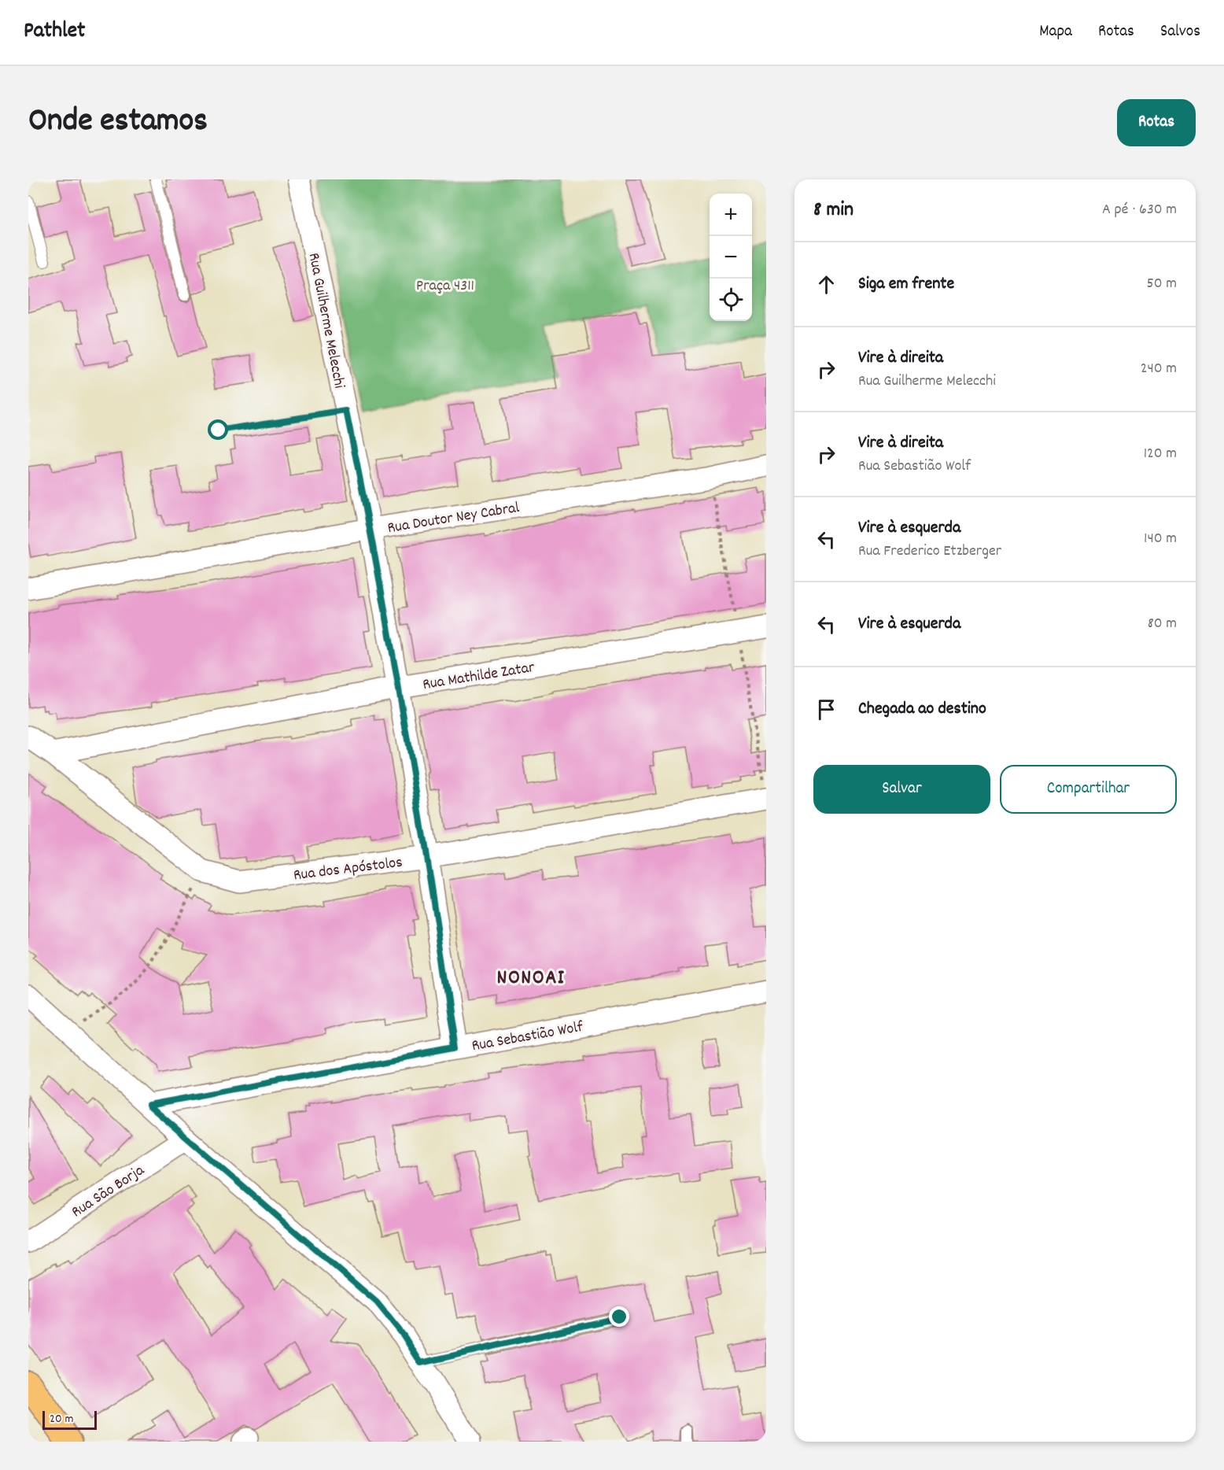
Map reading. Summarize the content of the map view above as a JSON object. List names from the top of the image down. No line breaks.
{"streets":{"street":["Rua Guilherme Melecchi","Rua Doutor Ney Cabral","Rua Mathilde Zatar","Rua dos Apóstolos","Rua Sebastião Wolf","Rua São Borja"]},"crossings":[["Rua Guilherme Melecchi","Rua Doutor Ney Cabral"],["Rua Guilherme Melecchi","Rua Mathilde Zatar"],["Rua Guilherme Melecchi","Rua dos Apóstolos"],["Rua Guilherme Melecchi","Rua Sebastião Wolf"],["Rua Mathilde Zatar","Rua dos Apóstolos"]],"districts":["NONOAI"],"parks":["Praça 4311"],"scale_bar":"20 m","page":{"header":"Pathlet","nav":["Mapa","Rotas","Salvos"],"title":"Onde estamos","buttons":["Rotas",["Salvar","Compartilhar"]],"heading":["8 min","A pé · 630 m"],"map_buttons":["+","−"],"list":[["Siga em frente","50 m"],["Vire à direita","Rua Guilherme Melecchi","240 m"],["Vire à direita","Rua Sebastião Wolf","120 m"],["Vire à esquerda","Rua Frederico Etzberger","140 m"],["Vire à esquerda","80 m"],"Chegada ao destino"],"scale":"20 m"}}
